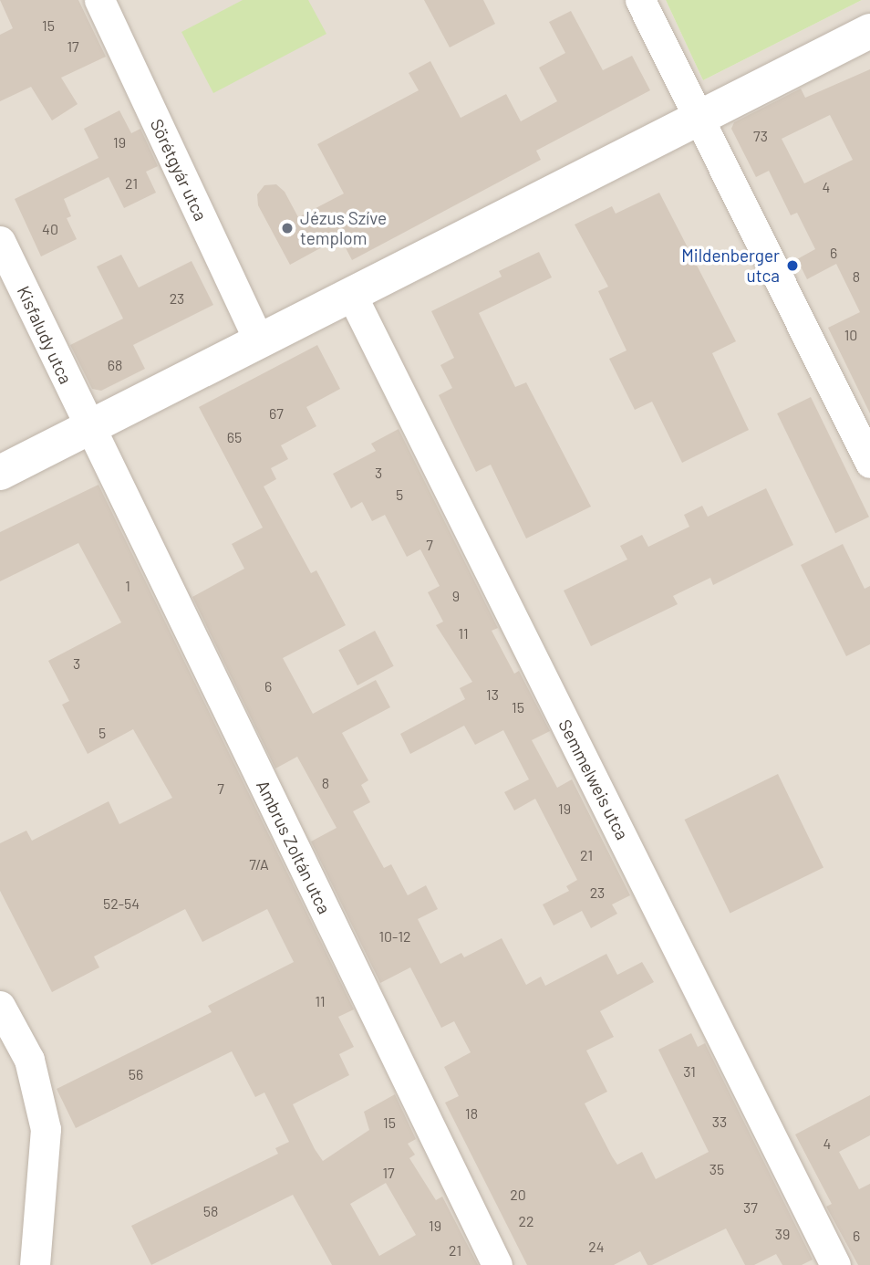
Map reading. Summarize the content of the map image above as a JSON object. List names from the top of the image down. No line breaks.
{"streets":{"street":["Sörétgyár utca","Kisfaludy utca","Semmelweis utca","Ambrus Zoltán utca"]},"crossings":[["Kisfaludy utca","Ambrus Zoltán utca"]],"places":["Jézus Szíve templom","Mildenberger utca"],"house_numbers":["15","17","73","19","21","4","40","6","8","23","10","68","67","65","3","5","7","1","9","11","3","6","13","15","5","8","7","19","21","7/A","23","52-54","10-12","11","31","56","18","33","15","4","35","17","20","37","58","22","19","39","6","24","21"]}
